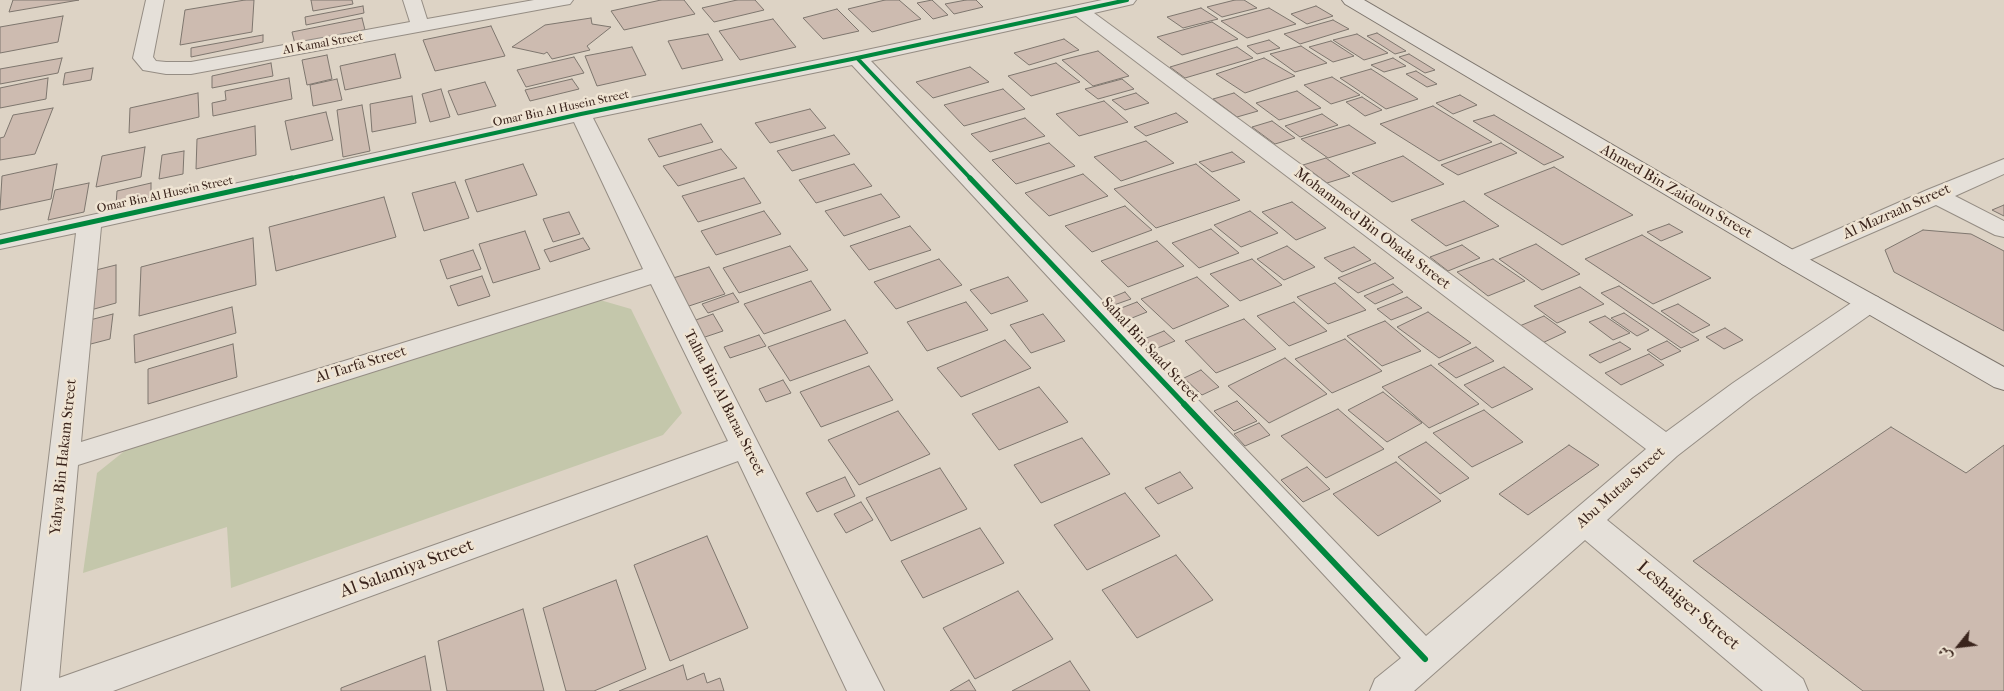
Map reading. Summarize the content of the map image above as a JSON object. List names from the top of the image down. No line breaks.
{"streets":{"street":["Al Kamal Street","Omar Bin Al Husein Street","Ahmed Bin Zaidoun Street","Al Mazraah Street","Mohammed Bin Obada Street","Sahal Bin Saad Street","Al Tarfa Street","Talha Bin Al Baraa Street","Yahya Bin Hakam Street","Abu Mutaa Street","Al Salamiya Street","Leshaiger Street"]},"crossings":[["Omar Bin Al Husein Street","Mohammed Bin Obada Street"],["Omar Bin Al Husein Street","Sahal Bin Saad Street"],["Omar Bin Al Husein Street","Talha Bin Al Baraa Street"],["Omar Bin Al Husein Street","Yahya Bin Hakam Street"],["Ahmed Bin Zaidoun Street","Al Mazraah Street"],["Ahmed Bin Zaidoun Street","Abu Mutaa Street"],["Mohammed Bin Obada Street","Abu Mutaa Street"],["Sahal Bin Saad Street","Abu Mutaa Street"],["Al Tarfa Street","Talha Bin Al Baraa Street"],["Al Tarfa Street","Yahya Bin Hakam Street"],["Talha Bin Al Baraa Street","Al Salamiya Street"],["Abu Mutaa Street","Leshaiger Street"]],"north":"bottom left"}
